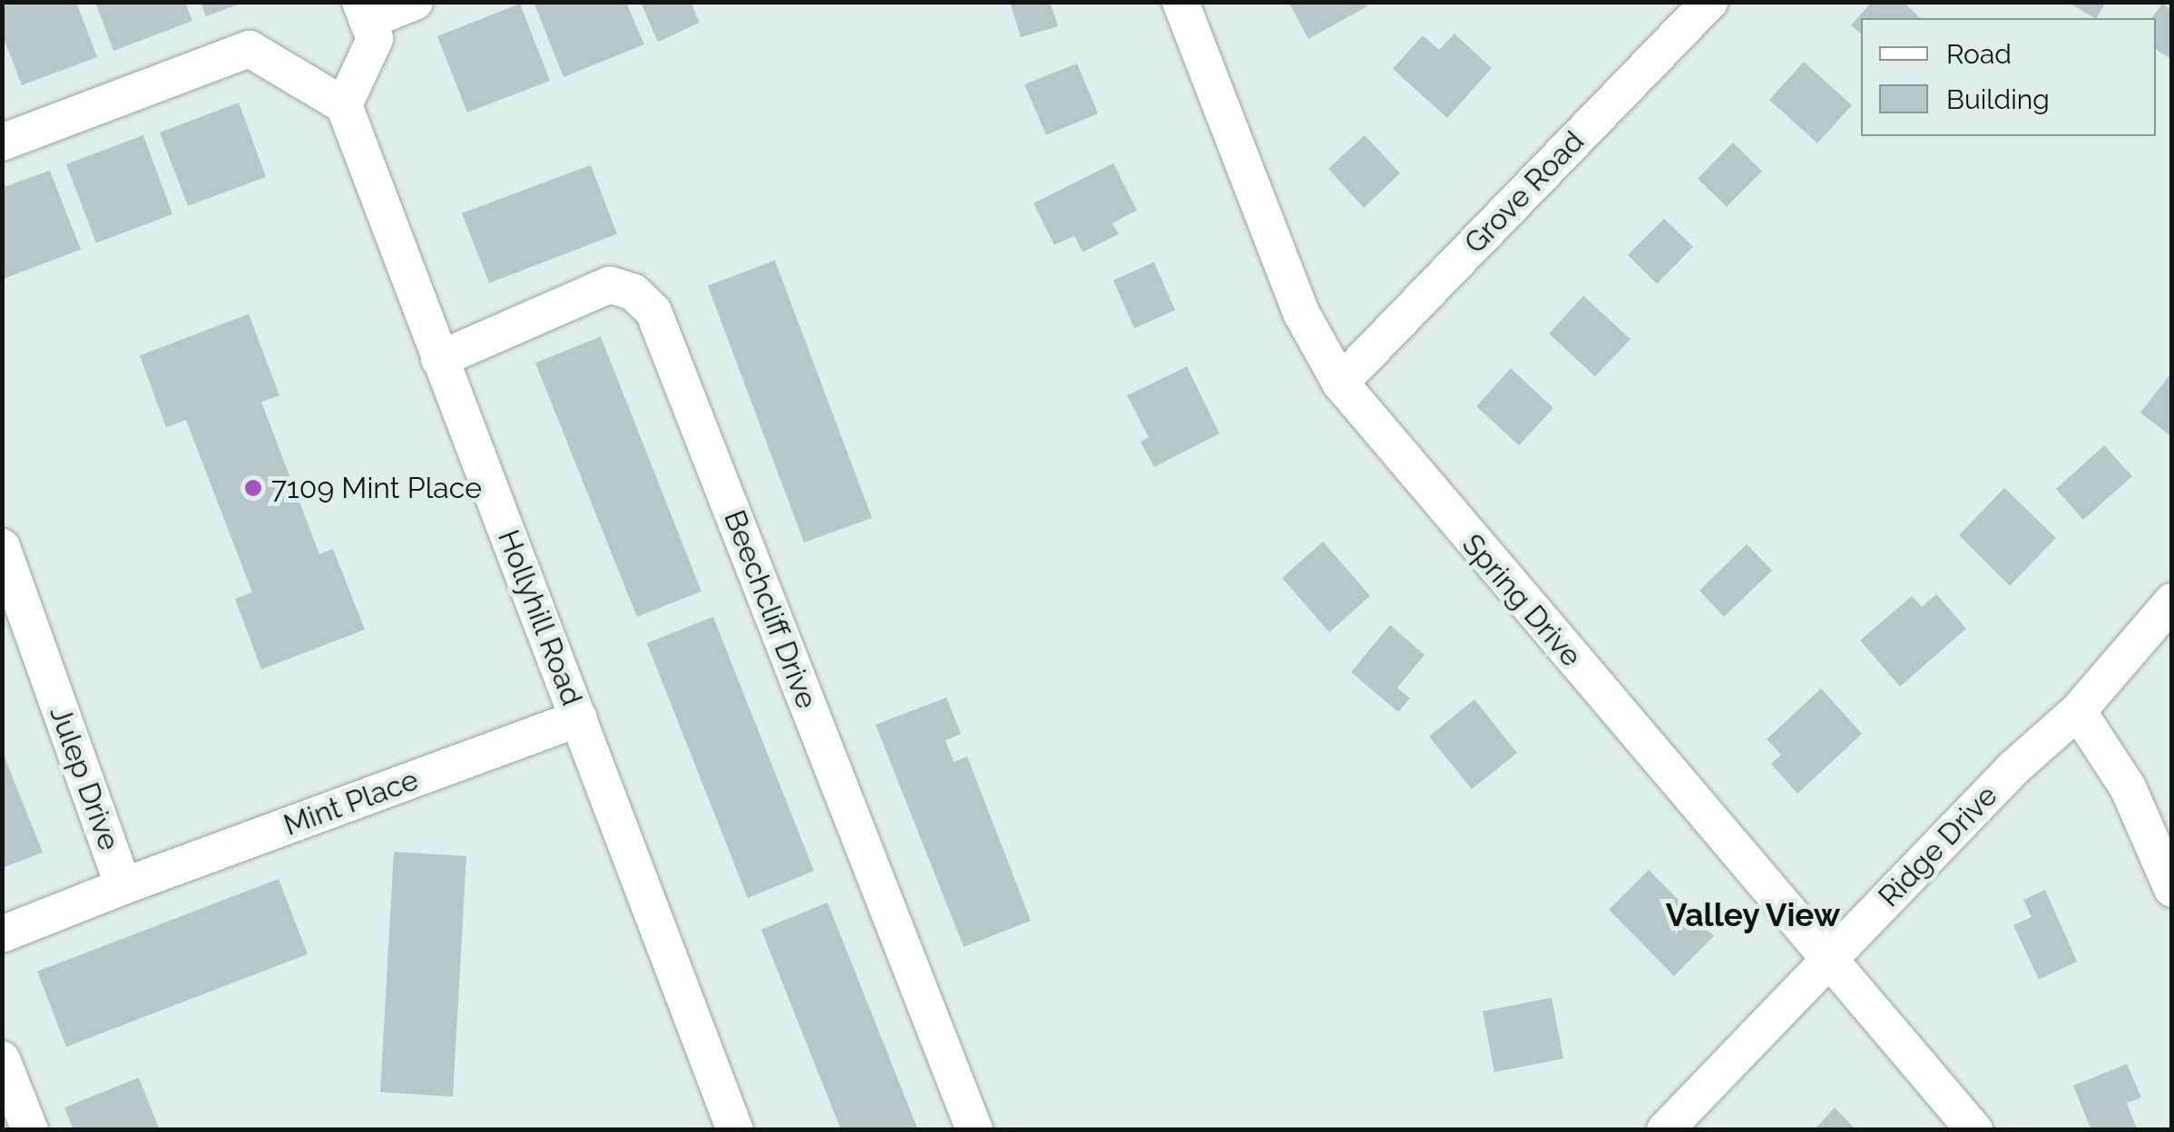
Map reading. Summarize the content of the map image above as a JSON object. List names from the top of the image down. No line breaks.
{"streets":{"street":["Grove Road","Spring Drive","Beechcliff Drive","Hollyhill Road","Julep Drive","Mint Place","Ridge Drive"]},"crossings":[["Grove Road","Spring Drive"],["Spring Drive","Ridge Drive"],["Beechcliff Drive","Hollyhill Road"],["Hollyhill Road","Mint Place"],["Julep Drive","Mint Place"]],"districts":["Valley View"],"places":["7109 Mint Place"],"legend":["Road","Building"]}
